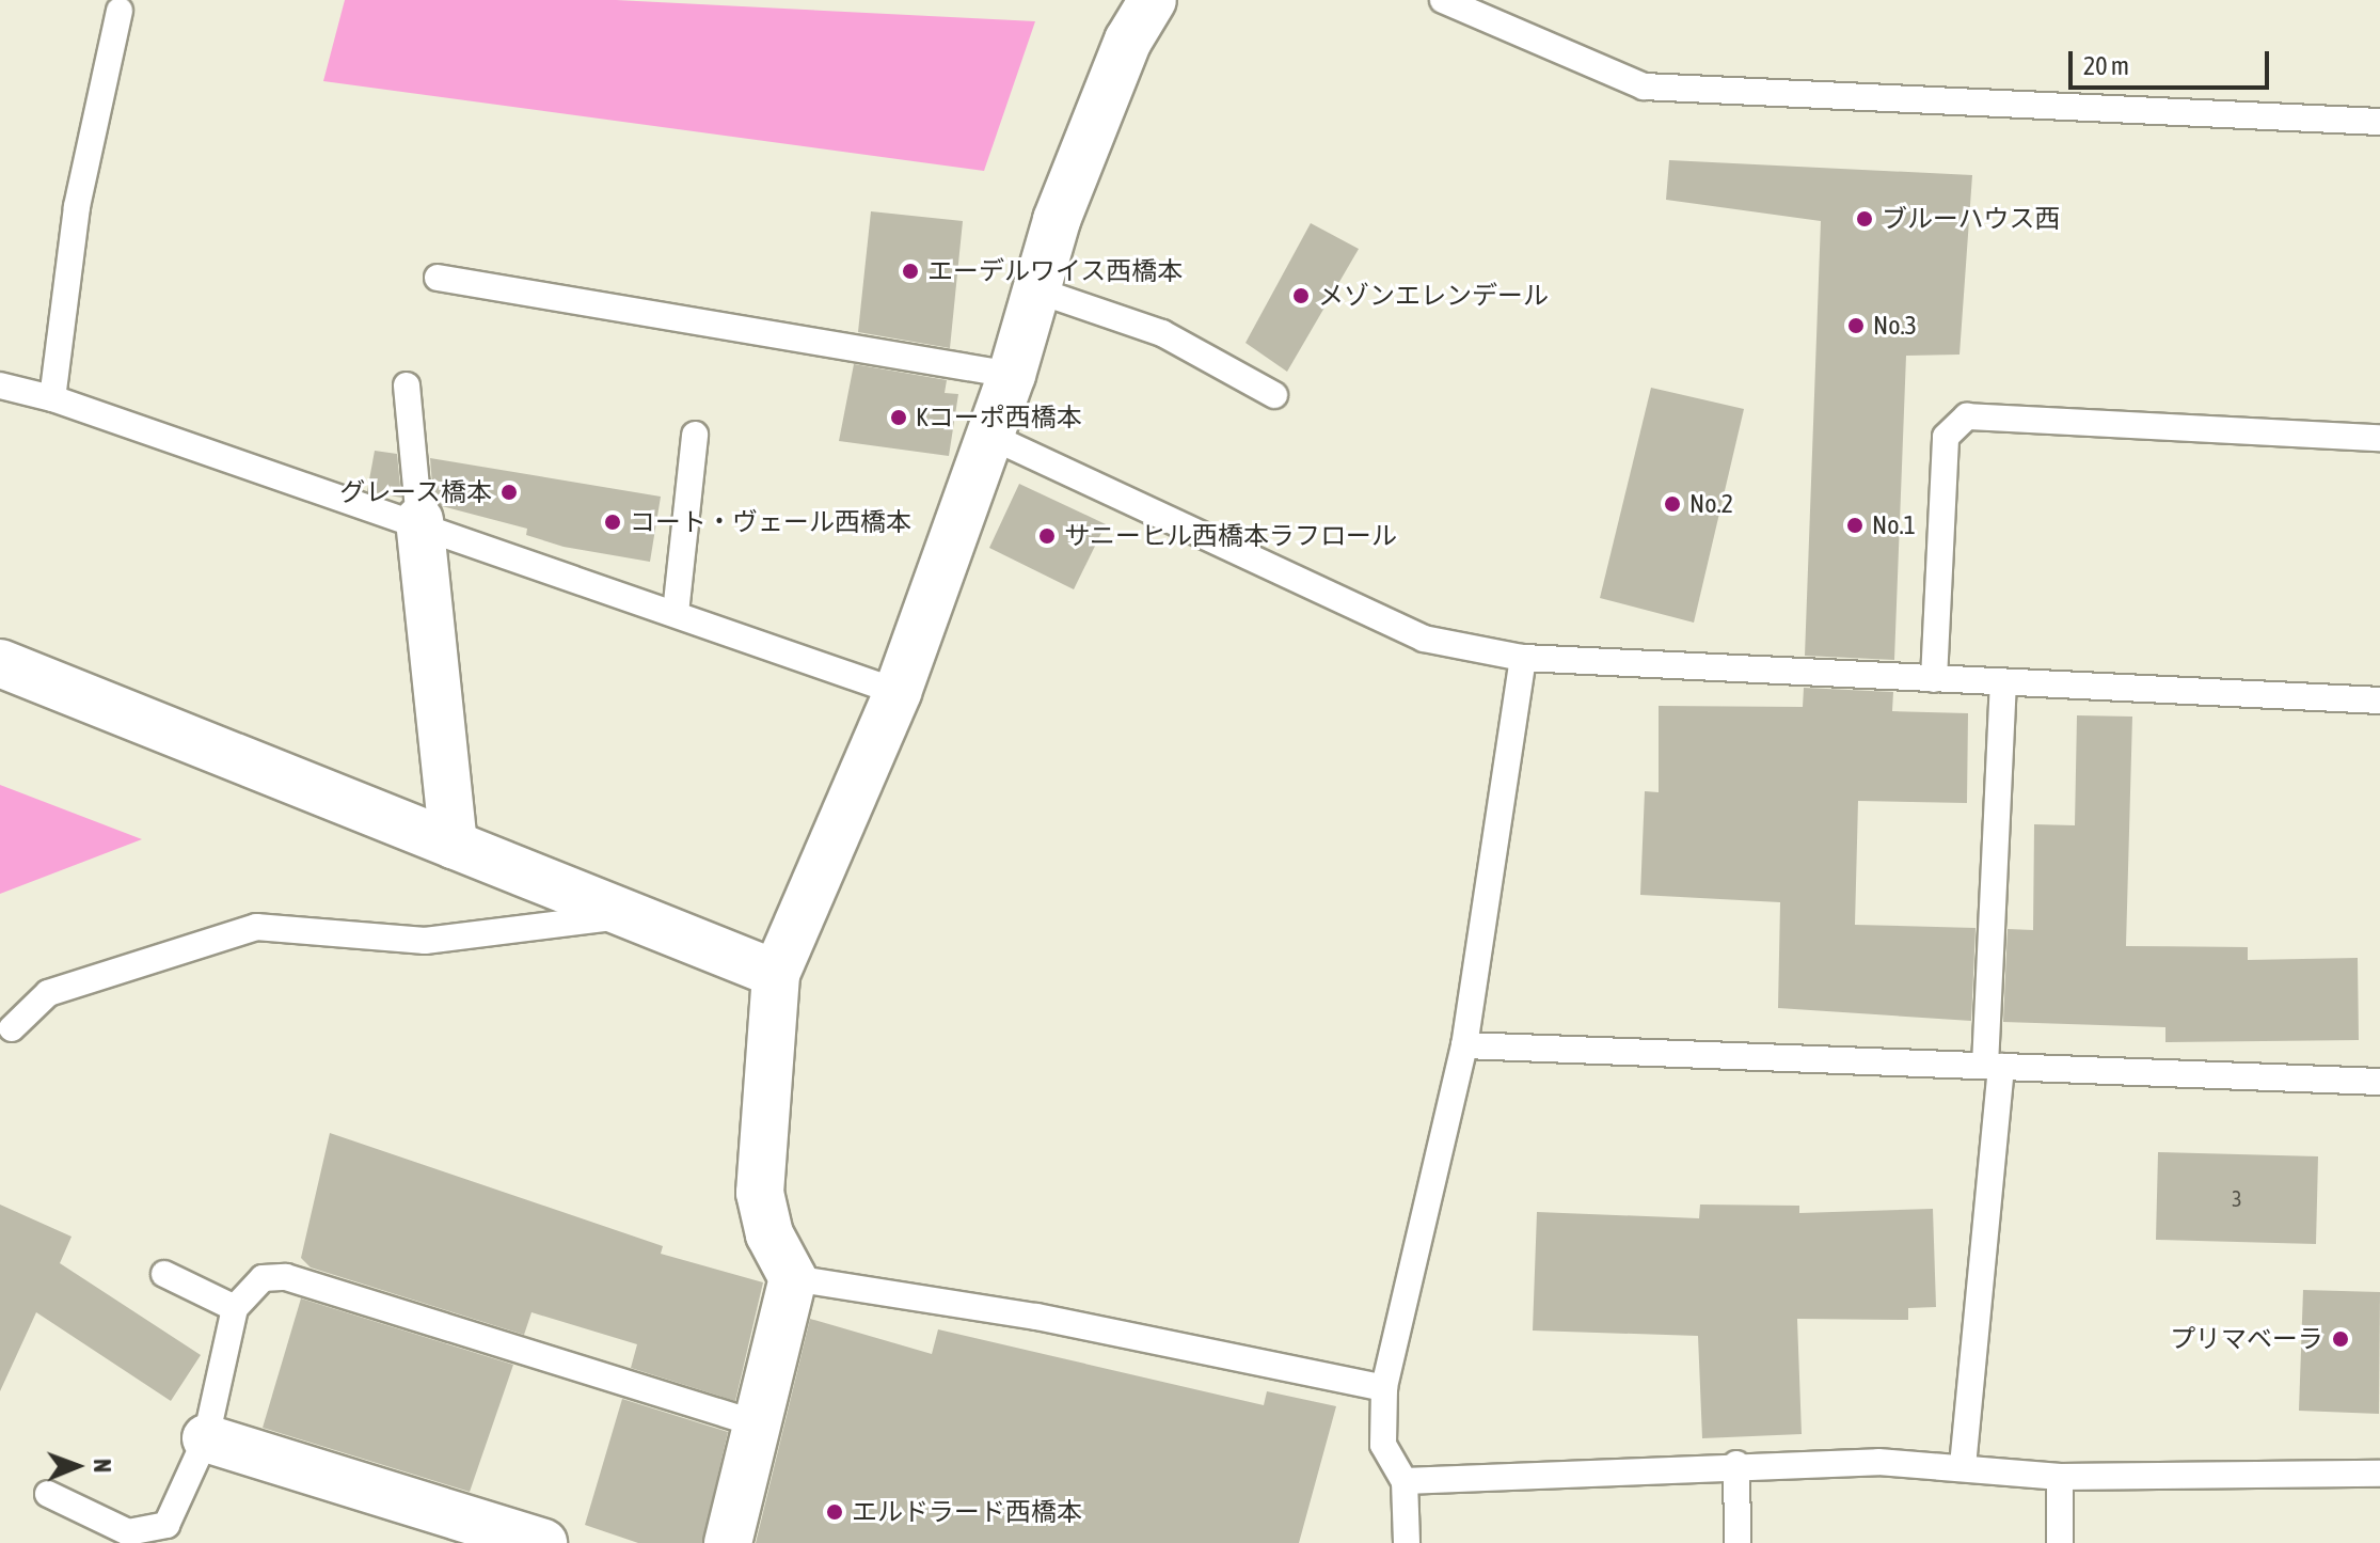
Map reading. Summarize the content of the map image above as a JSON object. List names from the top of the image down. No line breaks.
{"places":["ブルーハウス西","エーデルワイス西橋本","メゾンエレンデール","No.3","Kコーポ西橋本","グレース橋本","No.2","コート・ヴェール西橋本","No.1","サニーヒル西橋本ラフロール","プリマベーラ","エルドラード西橋本"],"house_numbers":["3"],"scale_bar":"20 m","north":"right"}
